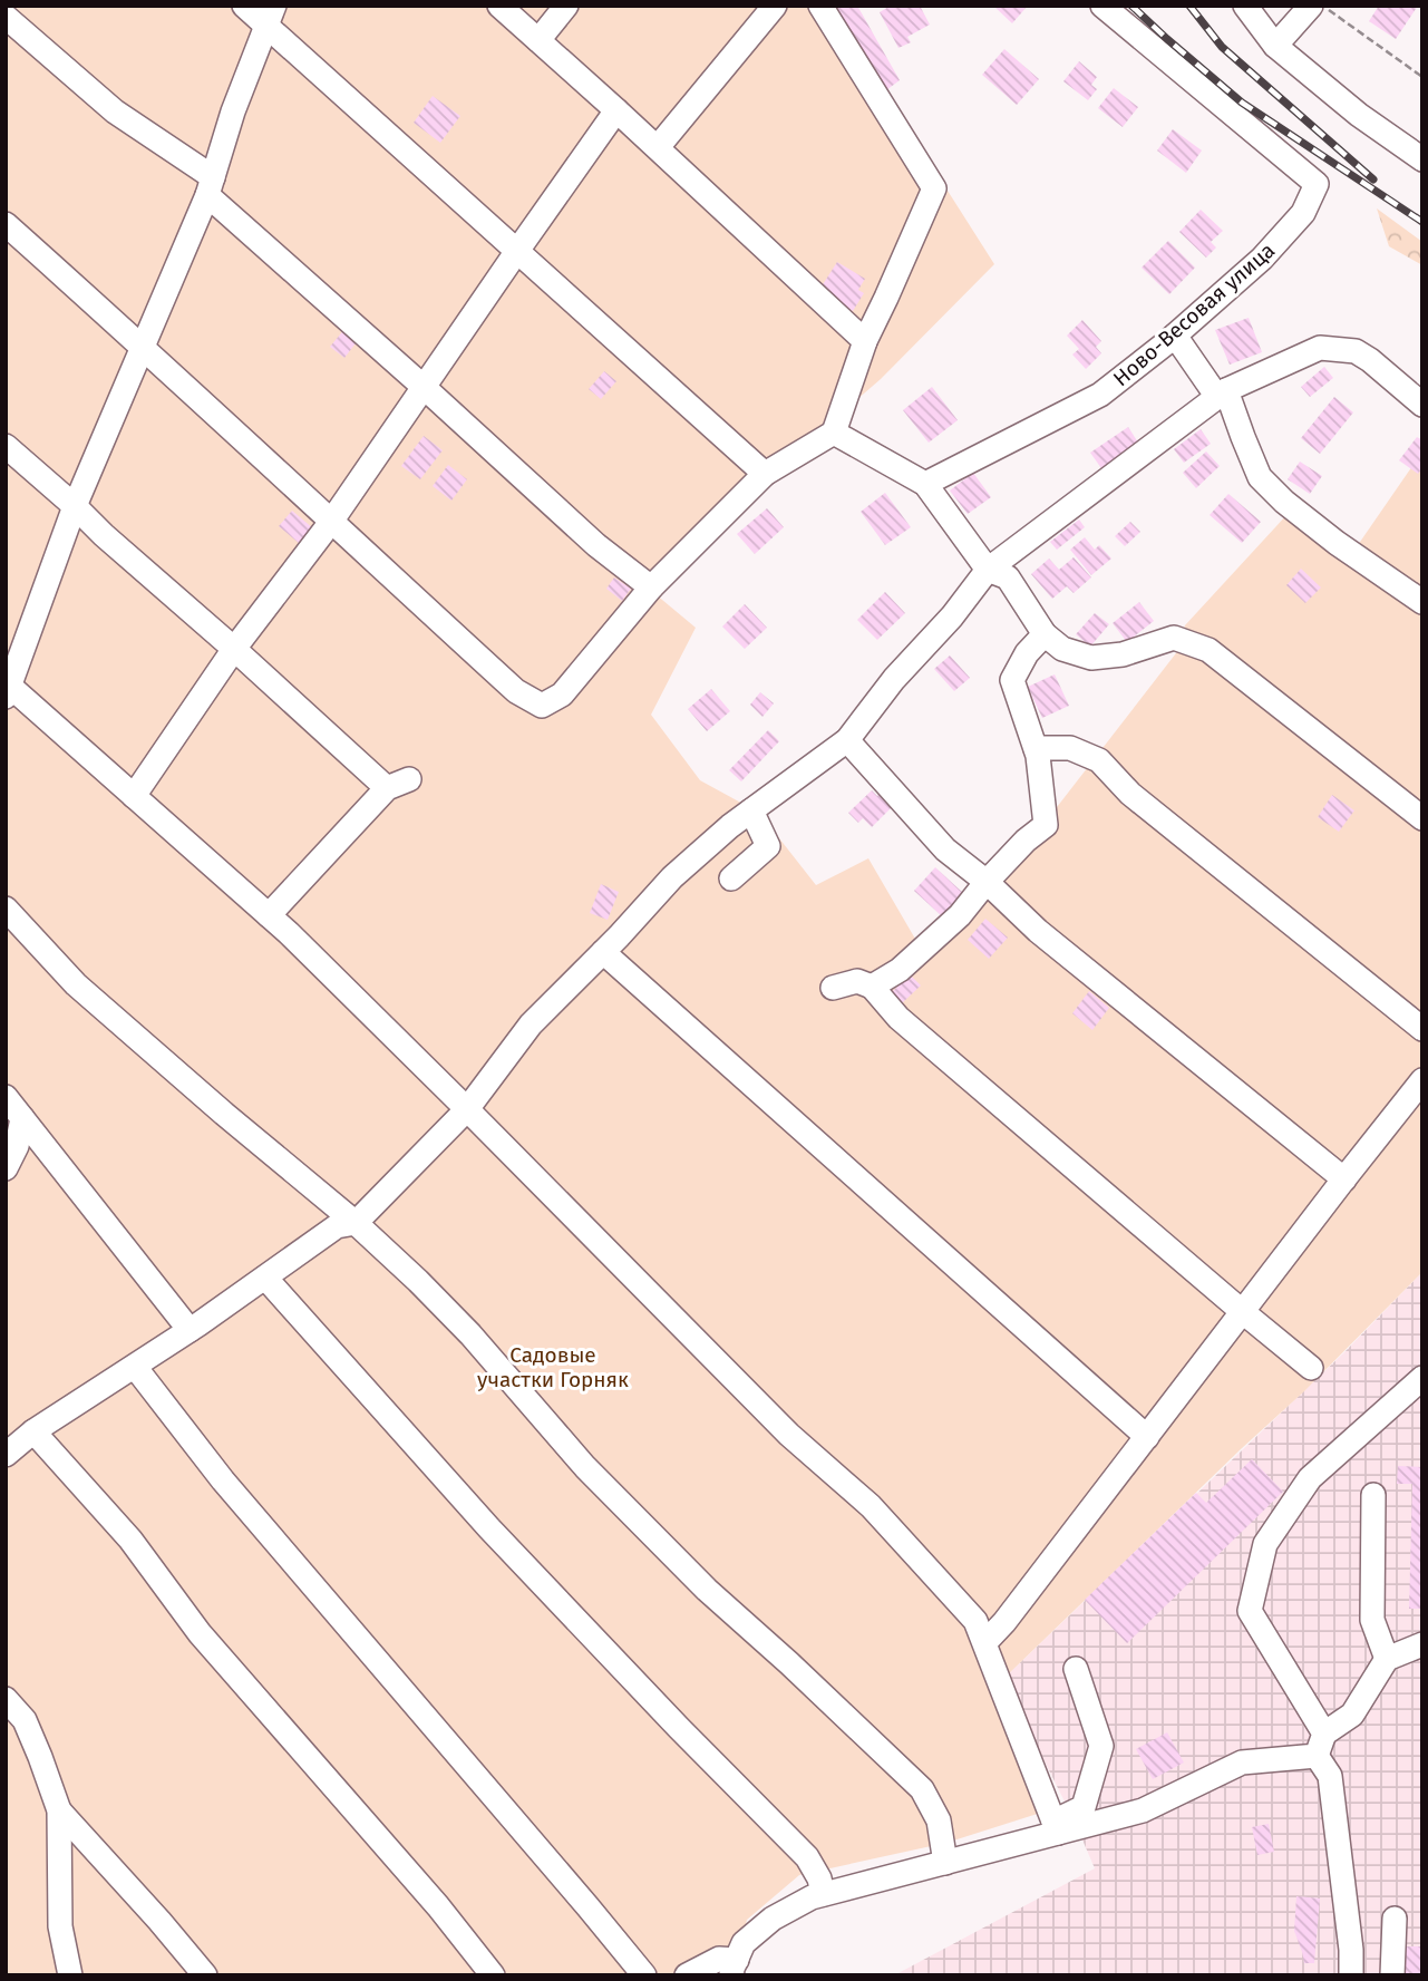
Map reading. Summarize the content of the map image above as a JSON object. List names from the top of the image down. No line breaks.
{"streets":{"street":["Ново-Весовая улица"]},"parks":["Садовые участки Горняк"]}
